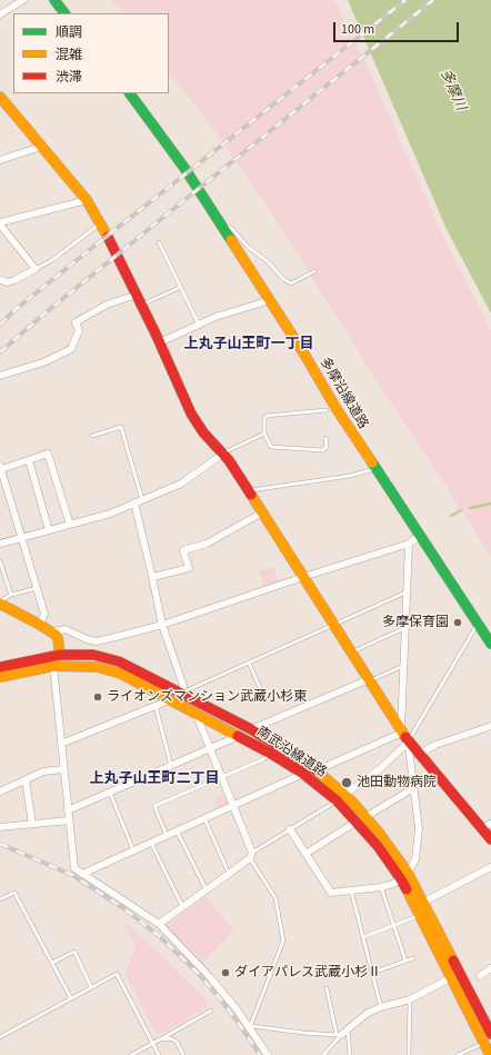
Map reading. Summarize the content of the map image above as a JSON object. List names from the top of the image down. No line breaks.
{"streets":{"street":["多摩沿線道路","南武沿線道路"]},"districts":["上丸子山王町一丁目","上丸子山王町二丁目"],"water":["多摩川"],"places":["多摩保育園","ライオンズマンション武蔵小杉東","池田動物病院","ダイアパレス武蔵小杉Ⅱ"],"legend":["順調","混雑","渋滞"],"scale_bar":"100 m"}
